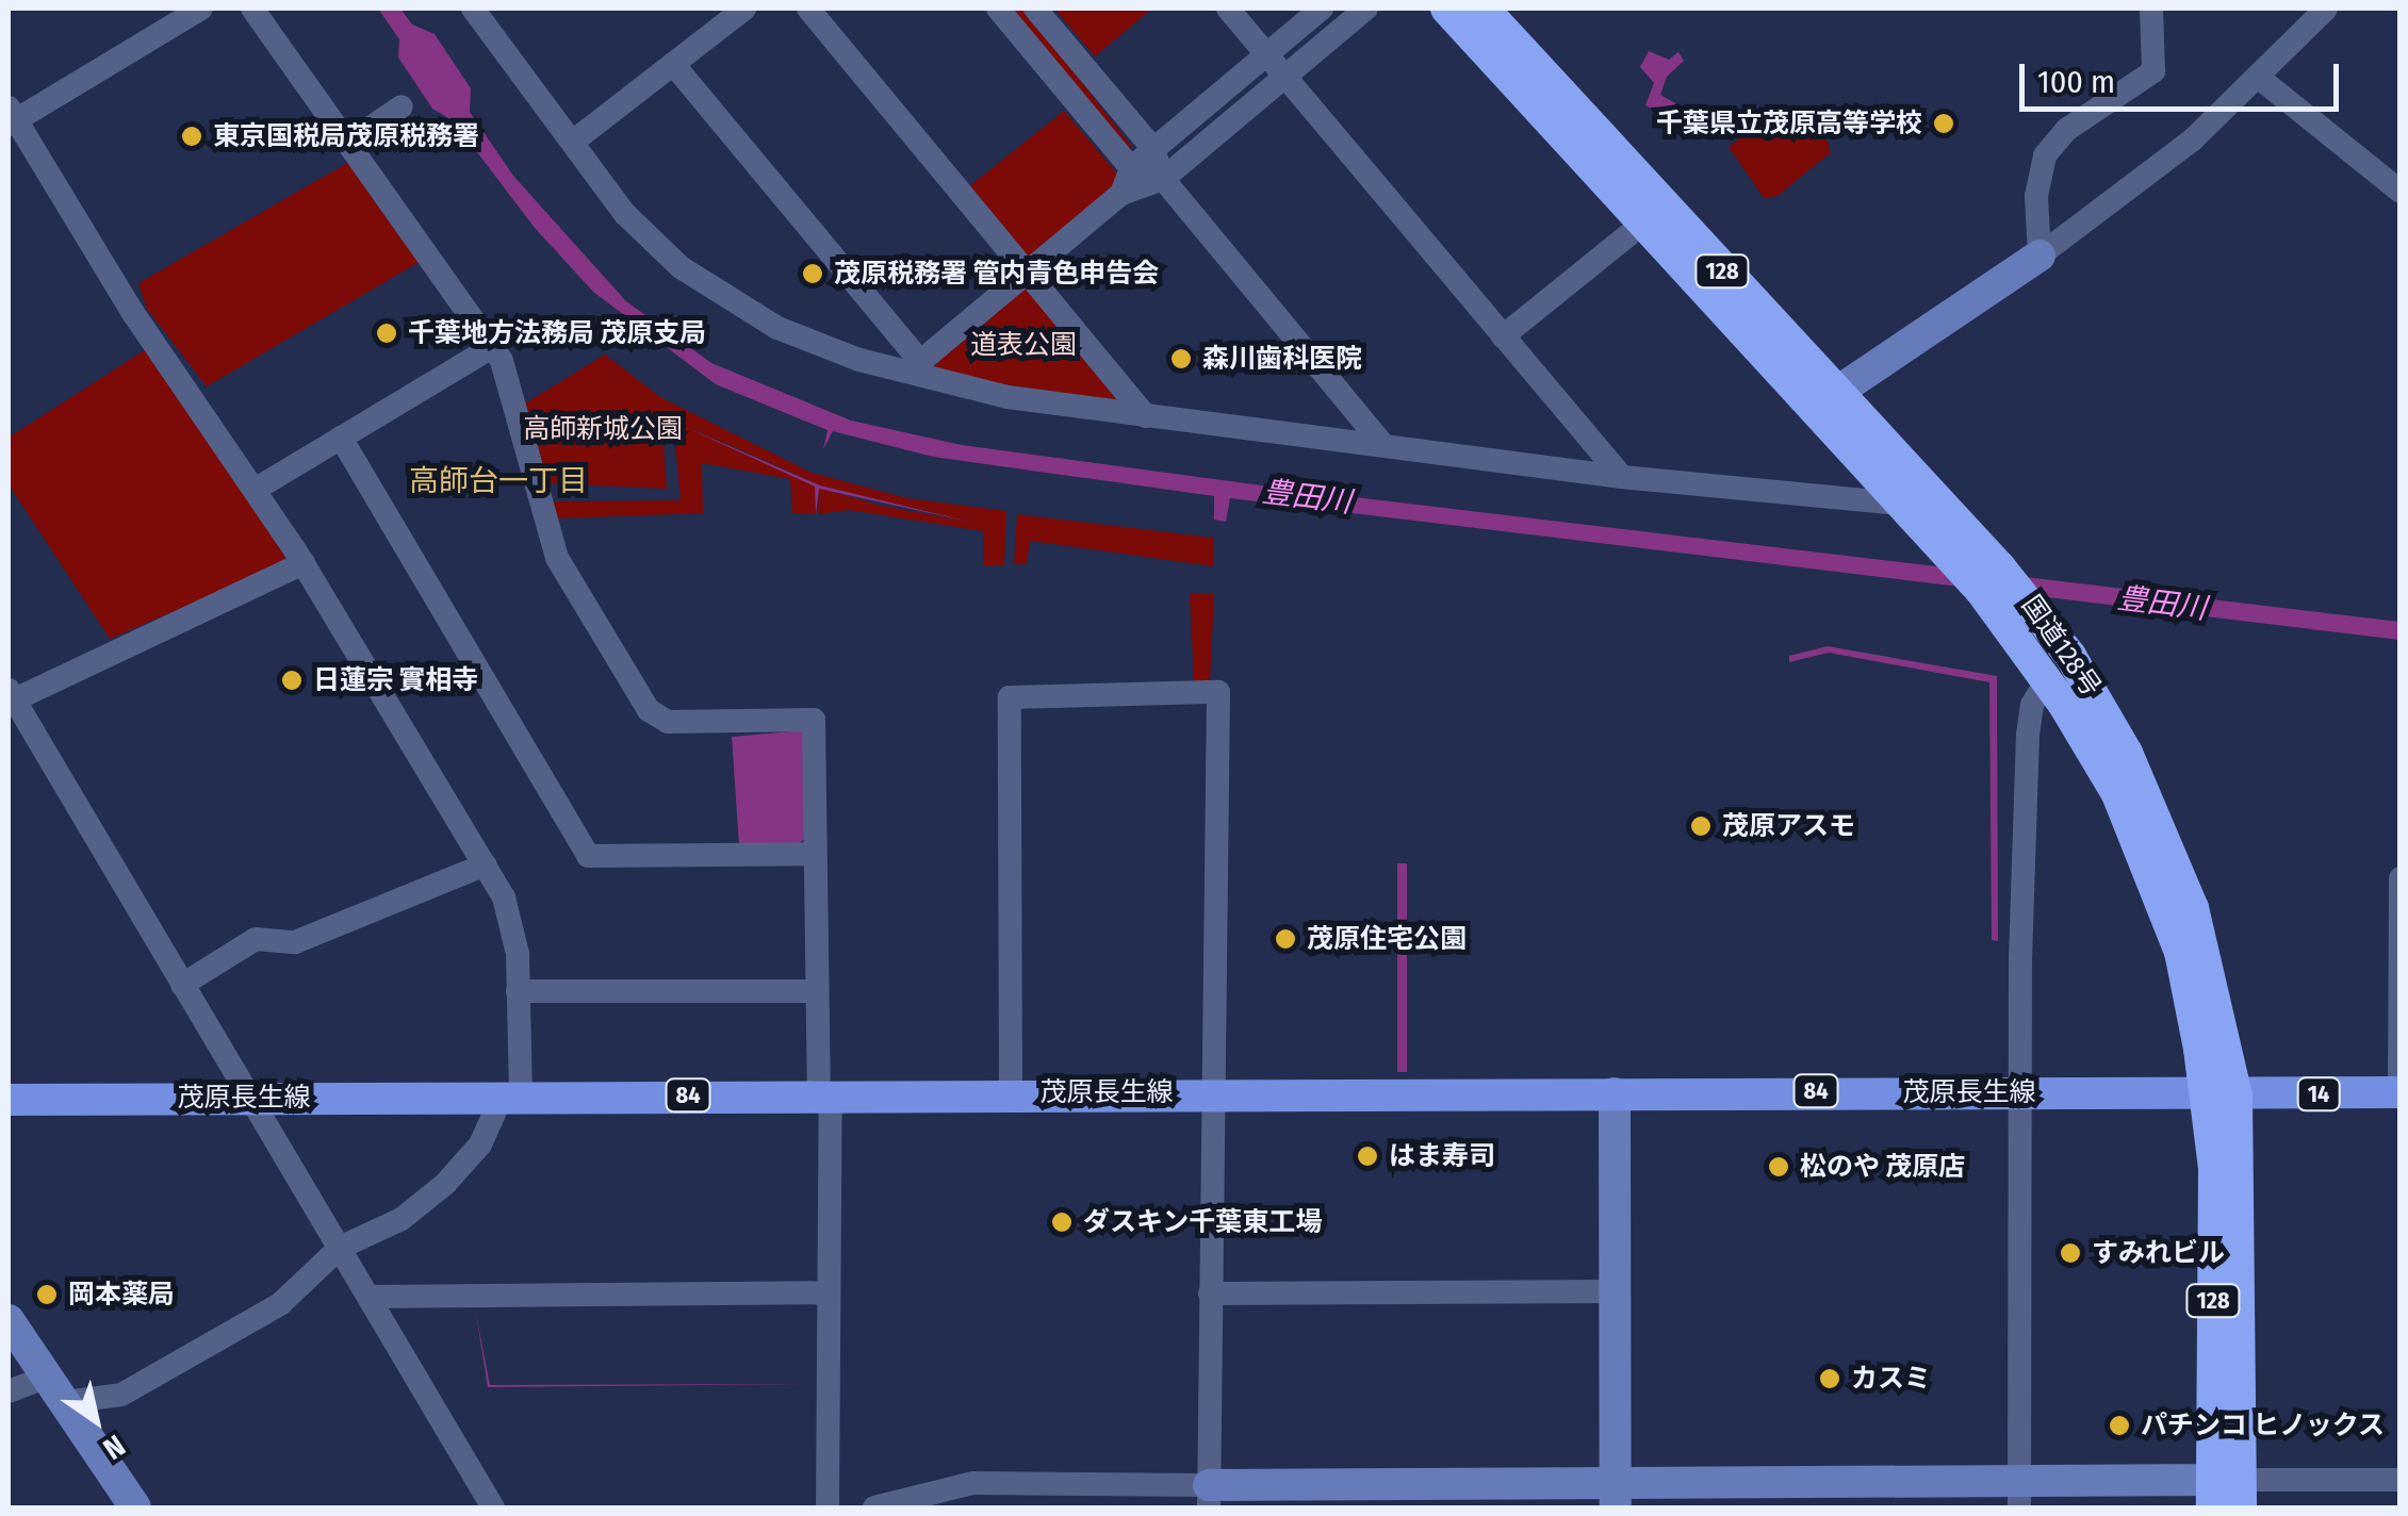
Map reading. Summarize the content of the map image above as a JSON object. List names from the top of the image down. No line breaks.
{"streets":{"highway":["128","国道128号"],"main road":["84","茂原長生線","14"]},"crossings":[["国道128号","茂原長生線"],["国道128号","14"],["茂原長生線","14"]],"districts":["高師台一丁目"],"water":["豊田川"],"parks":["道表公園","高師新城公園"],"places":["千葉県立茂原高等学校","東京国税局茂原税務署","茂原税務署 管内青色申告会","千葉地方法務局 茂原支局","森川歯科医院","日蓮宗 實相寺","茂原アスモ","茂原住宅公園","はま寿司","松のや 茂原店","ダスキン千葉東工場","すみれビル","岡本薬局","カスミ","パチンコ ヒノックス"],"scale_bar":"100 m","north":"bottom right"}
